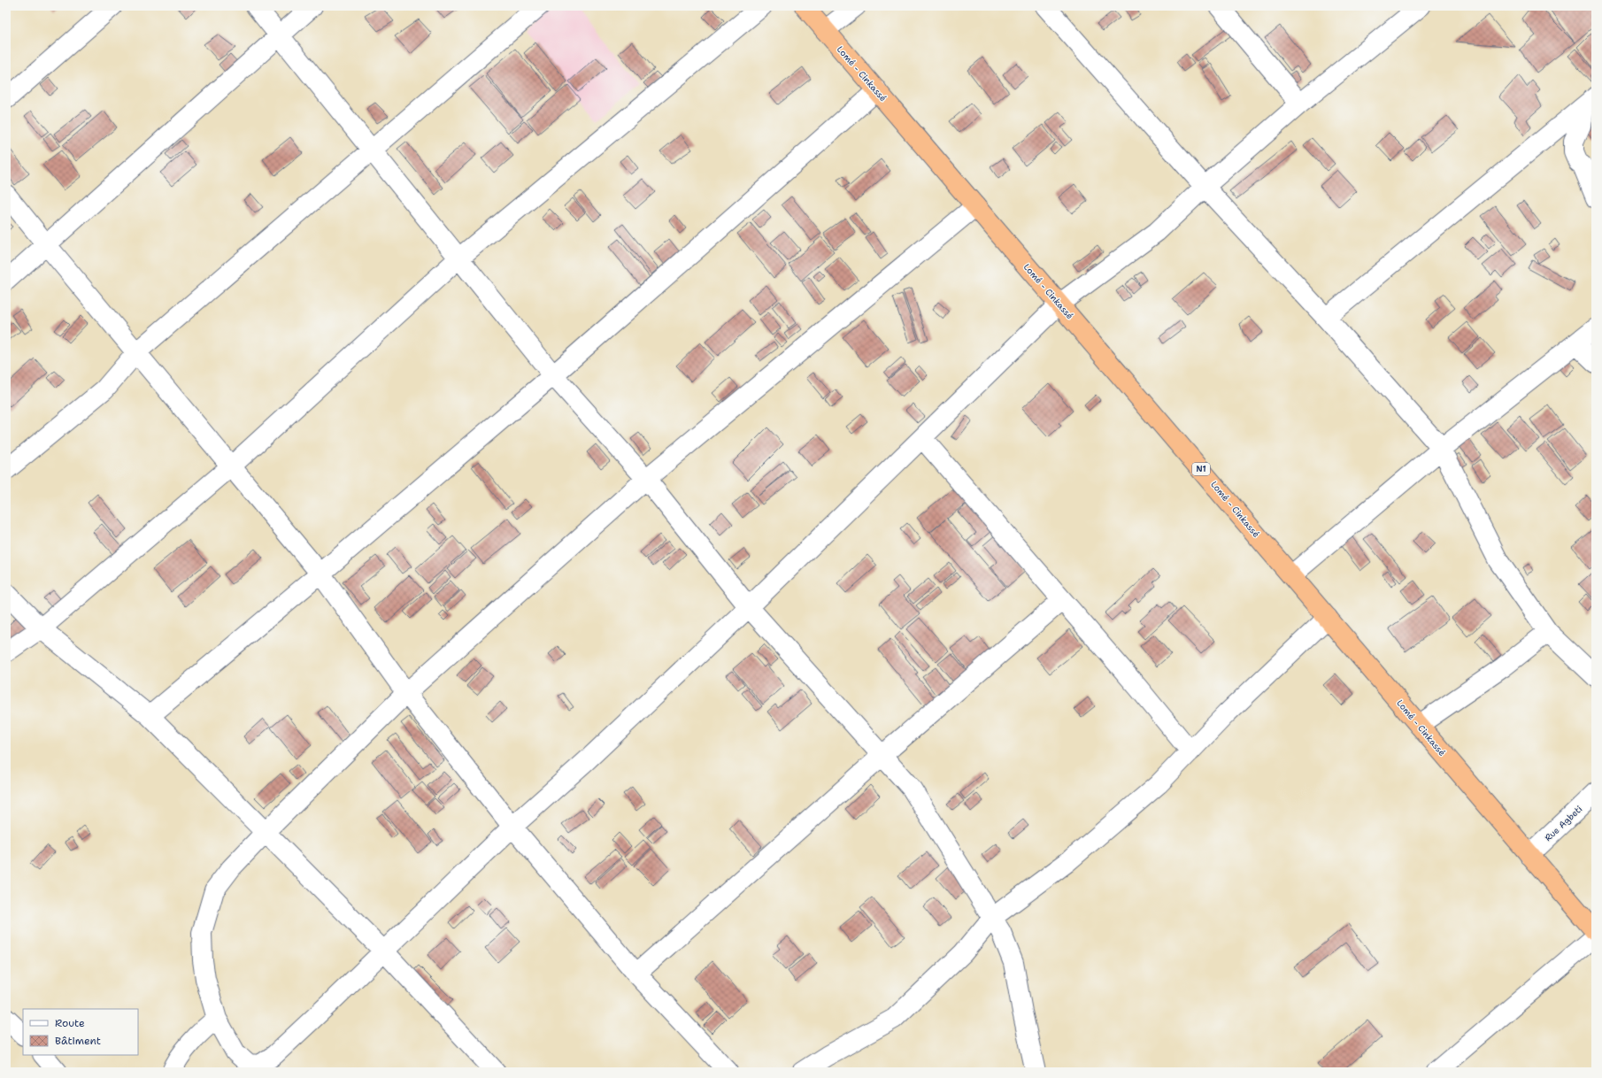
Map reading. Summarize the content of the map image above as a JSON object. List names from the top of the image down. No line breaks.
{"streets":{"highway":["Lomé - Cinkassé","N1"],"street":["Rue Agbeti"]},"crossings":[["Lomé - Cinkassé","Rue Agbeti"]],"legend":["Route","Bâtiment"]}
